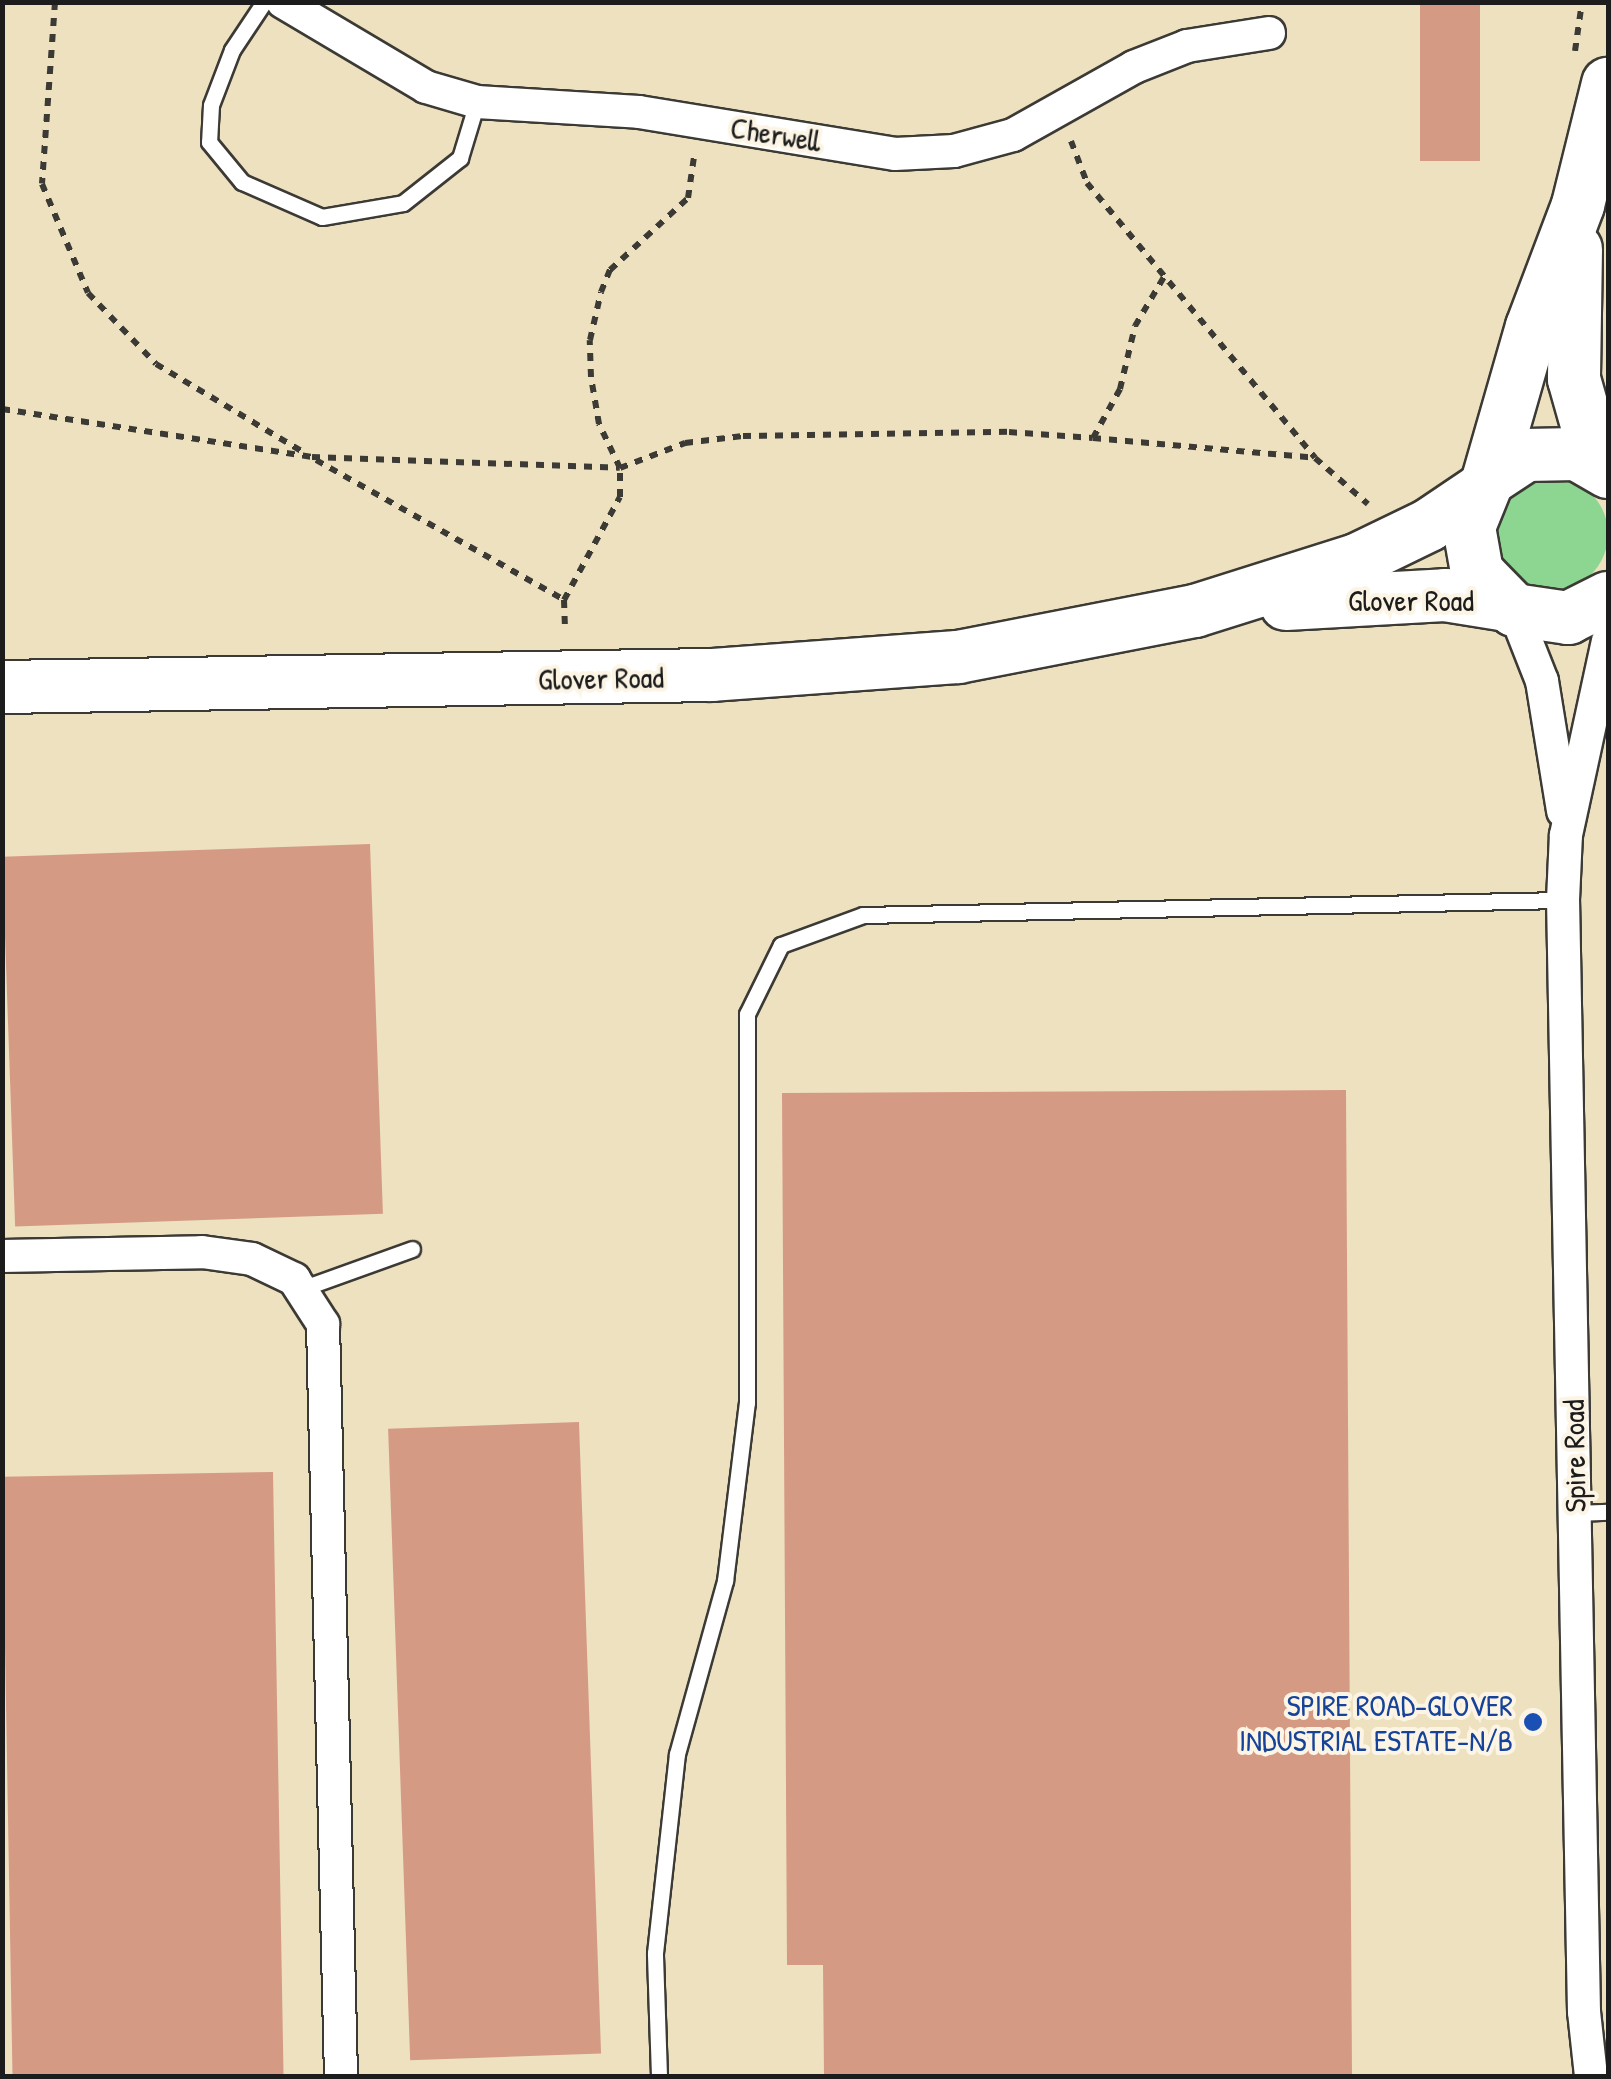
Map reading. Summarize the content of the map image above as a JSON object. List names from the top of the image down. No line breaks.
{"streets":{"main road":["Glover Road"],"street":["Cherwell","Spire Road"]},"crossings":[["Glover Road","Spire Road"]],"places":["SPIRE ROAD-GLOVER INDUSTRIAL ESTATE-N/B"]}
